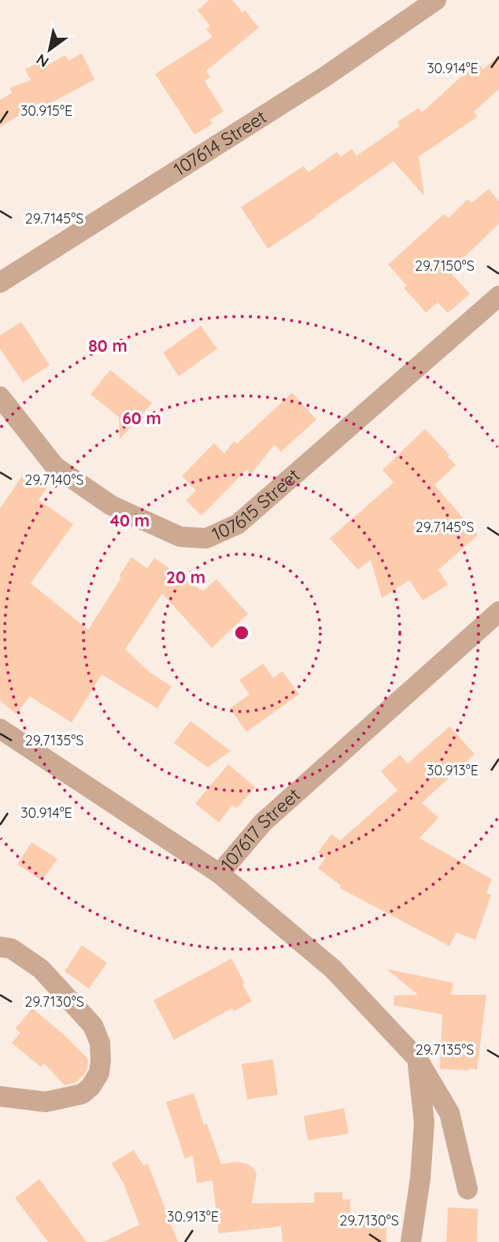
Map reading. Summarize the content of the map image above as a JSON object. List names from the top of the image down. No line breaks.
{"streets":{"street":["107614 Street","107615 Street","107617 Street"]},"north":"bottom left","coordinates":["30.914°E","30.915°E","29.7145°S","29.7150°S","29.7140°S","29.7135°S","30.913°E","29.7130°S"],"rings":["80 m","60 m","40 m","20 m"]}
